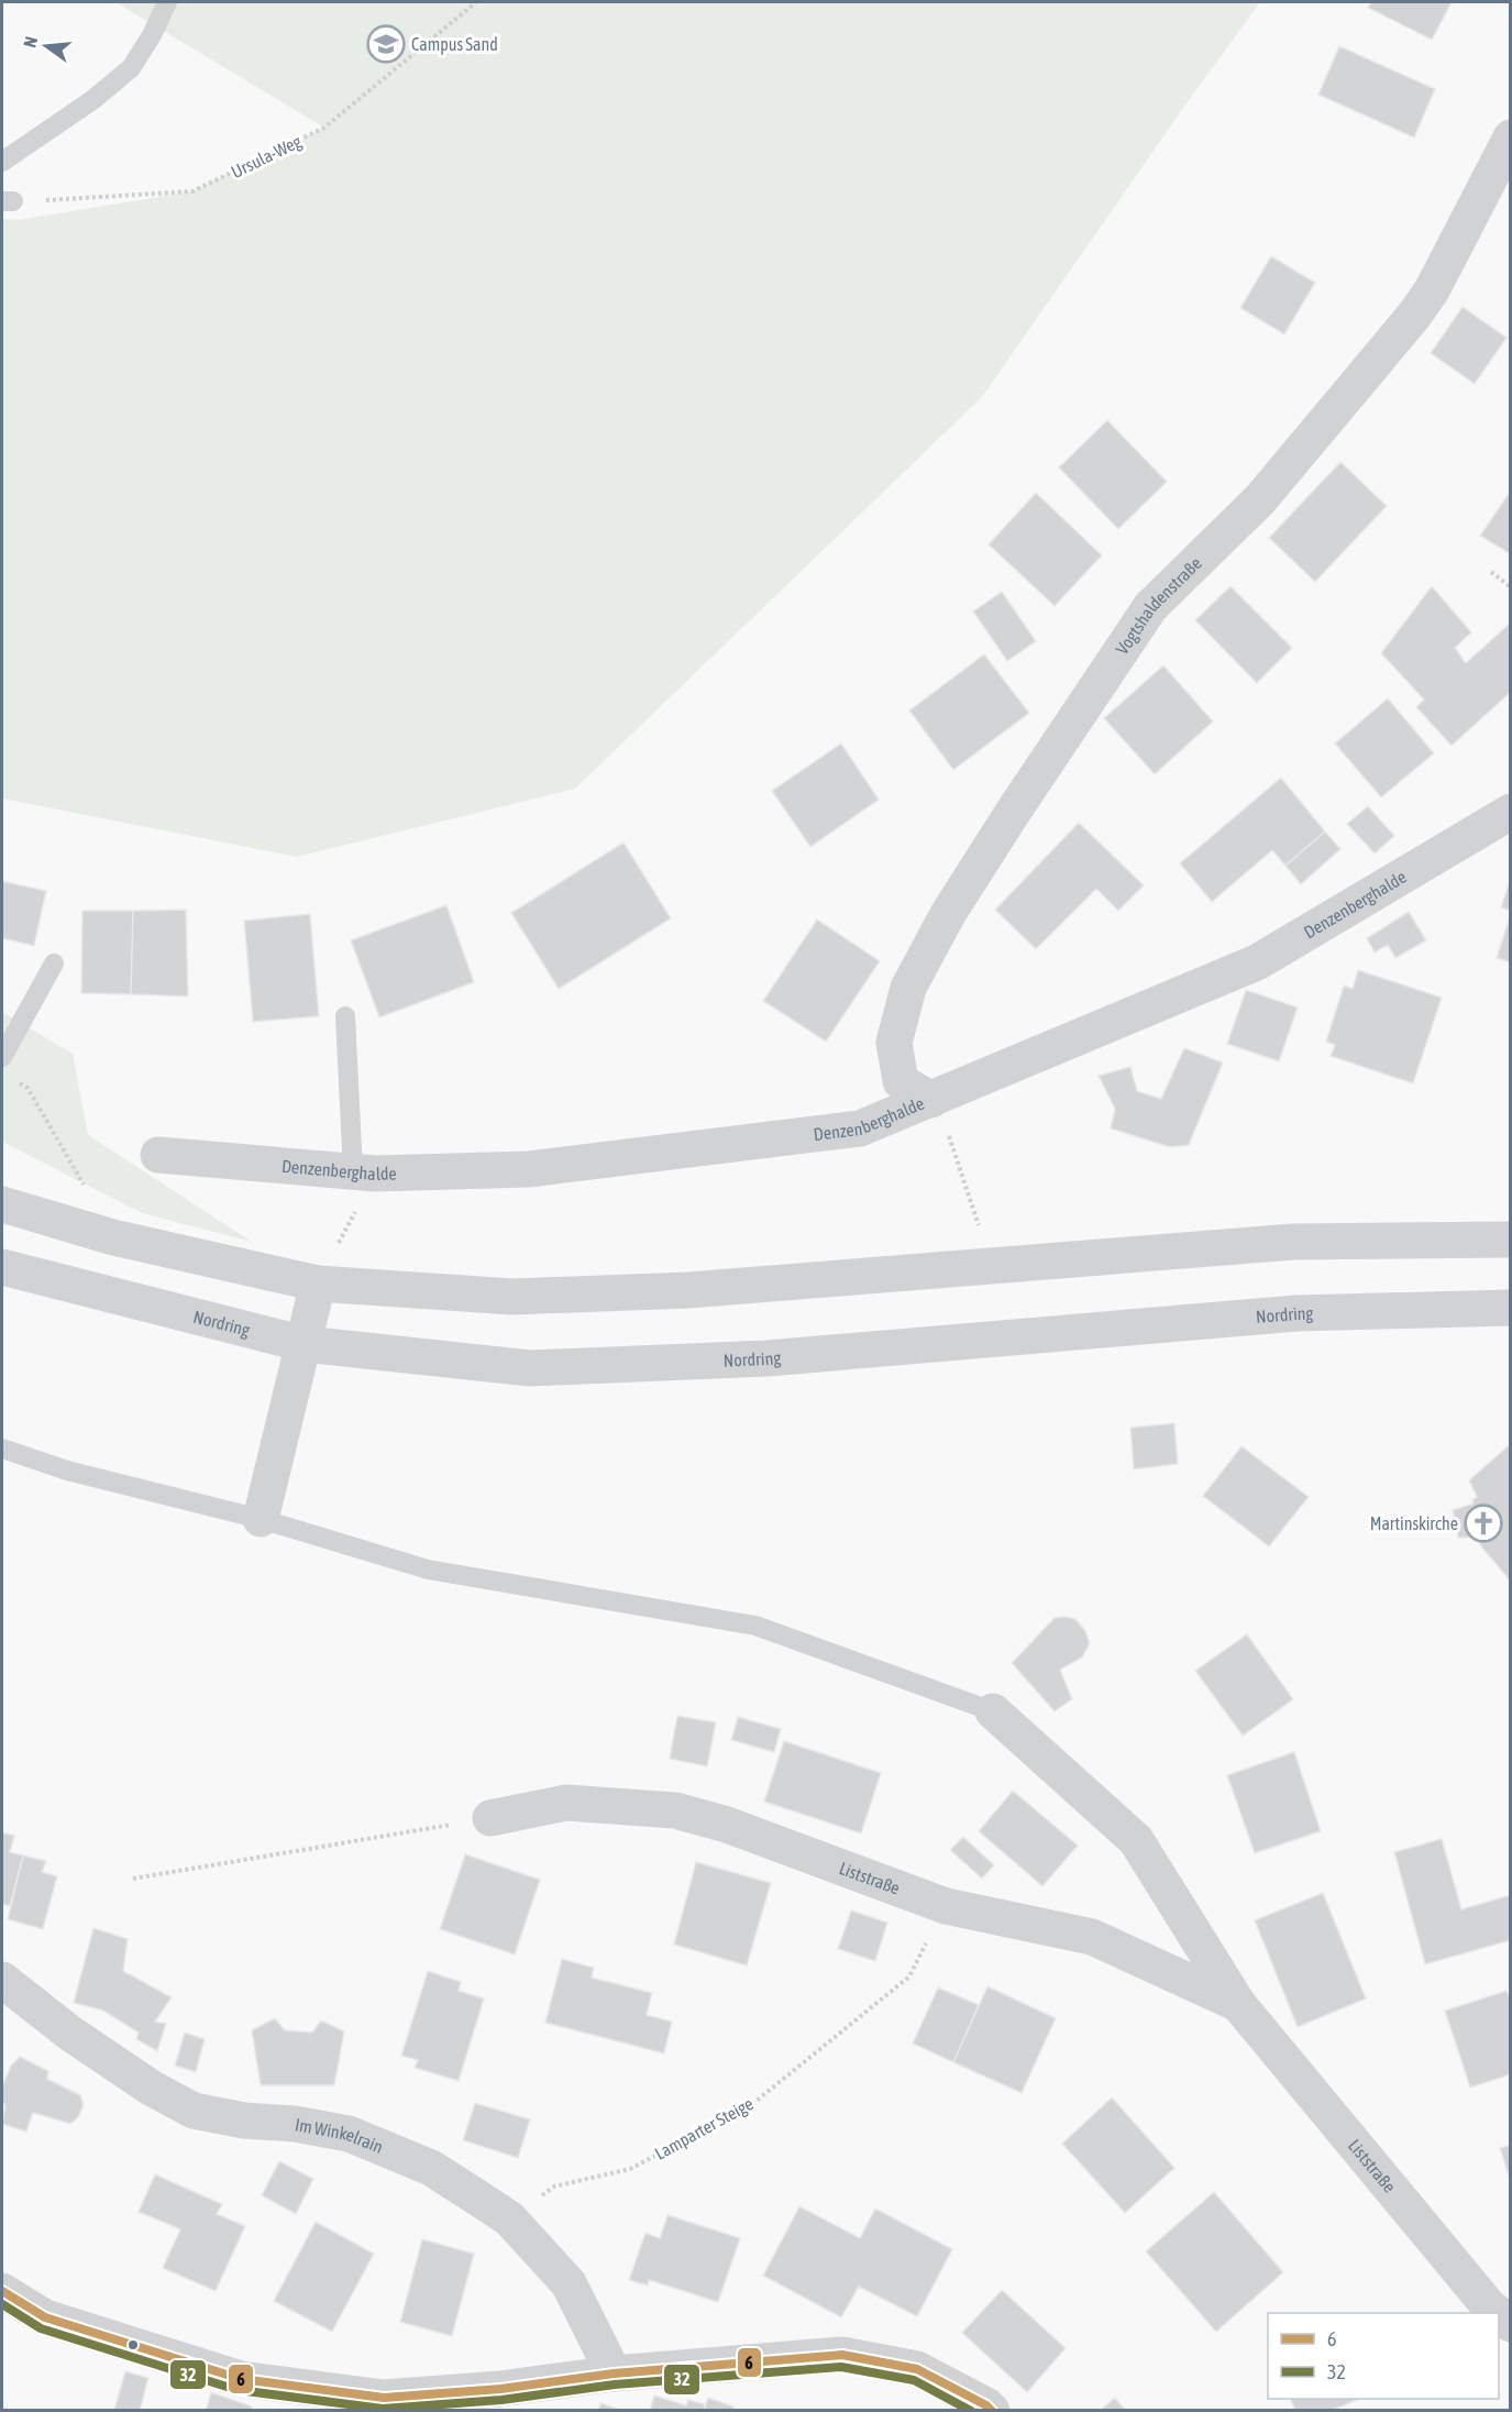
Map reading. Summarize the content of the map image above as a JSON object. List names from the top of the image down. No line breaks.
{"streets":{"street":["Vogtshaldenstraße","Denzenberghalde","Nordring","Liststraße","Im Winkelrain"],"path":["Ursula-Weg","Lamparter Steige"]},"crossings":[["Vogtshaldenstraße","Denzenberghalde"],["Lamparter Steige","Im Winkelrain"]],"places":{"school or university":["Campus Sand"],"church":["Martinskirche"]},"lines":["transit line 6","transit line 32"],"legend":["6","32"],"north":"left"}
